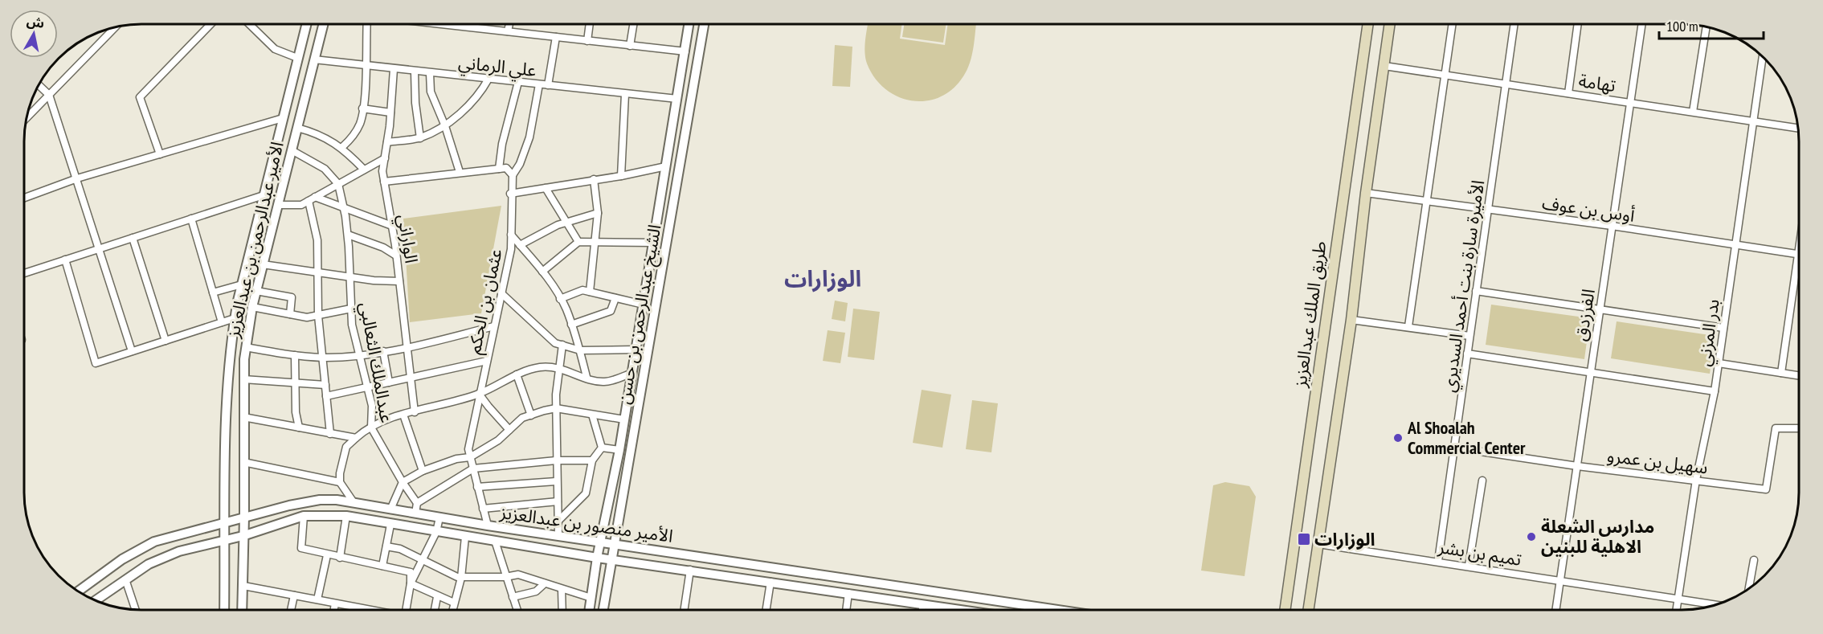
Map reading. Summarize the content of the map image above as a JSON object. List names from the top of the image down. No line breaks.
{"streets":{"main road":["طريق الملك عبدالعزيز"],"street":["علي الرماني","تهامة","أوس بن عوف","الواراني","الأمير عبدالرحمن بن عبدالعزيز","الأميرة سارة بنت أحمد السديري","عثمان بن الحكم","الشيخ عبدالرحمن بن حسن","الفرزدق","بدر المزني","عبدالملك الثعالبي","سهيل بن عمرو","الأمير منصور بن عبدالعزيز","تميم بن بشر"]},"crossings":[["علي الرماني","الواراني"],["علي الرماني","الأمير عبدالرحمن بن عبدالعزيز"],["علي الرماني","عثمان بن الحكم"],["علي الرماني","الشيخ عبدالرحمن بن حسن"],["تهامة","الأميرة سارة بنت أحمد السديري"],["تهامة","الفرزدق"],["تهامة","بدر المزني"],["أوس بن عوف","الأميرة سارة بنت أحمد السديري"],["أوس بن عوف","الفرزدق"],["أوس بن عوف","بدر المزني"],["الأمير عبدالرحمن بن عبدالعزيز","الأمير منصور بن عبدالعزيز"],["الأميرة سارة بنت أحمد السديري","سهيل بن عمرو"],["الأميرة سارة بنت أحمد السديري","تميم بن بشر"],["عثمان بن الحكم","الأمير منصور بن عبدالعزيز"],["الشيخ عبدالرحمن بن حسن","الأمير منصور بن عبدالعزيز"],["الفرزدق","سهيل بن عمرو"],["الفرزدق","تميم بن بشر"],["بدر المزني","سهيل بن عمرو"],["بدر المزني","تميم بن بشر"]],"districts":["الوزارات"],"places":{"other":["Al Shoalah Commercial Center","مدارس الشعلة الاهلية للبنين"],"transit":["الوزارات"]},"scale_bar":"100 m","north":"top"}
